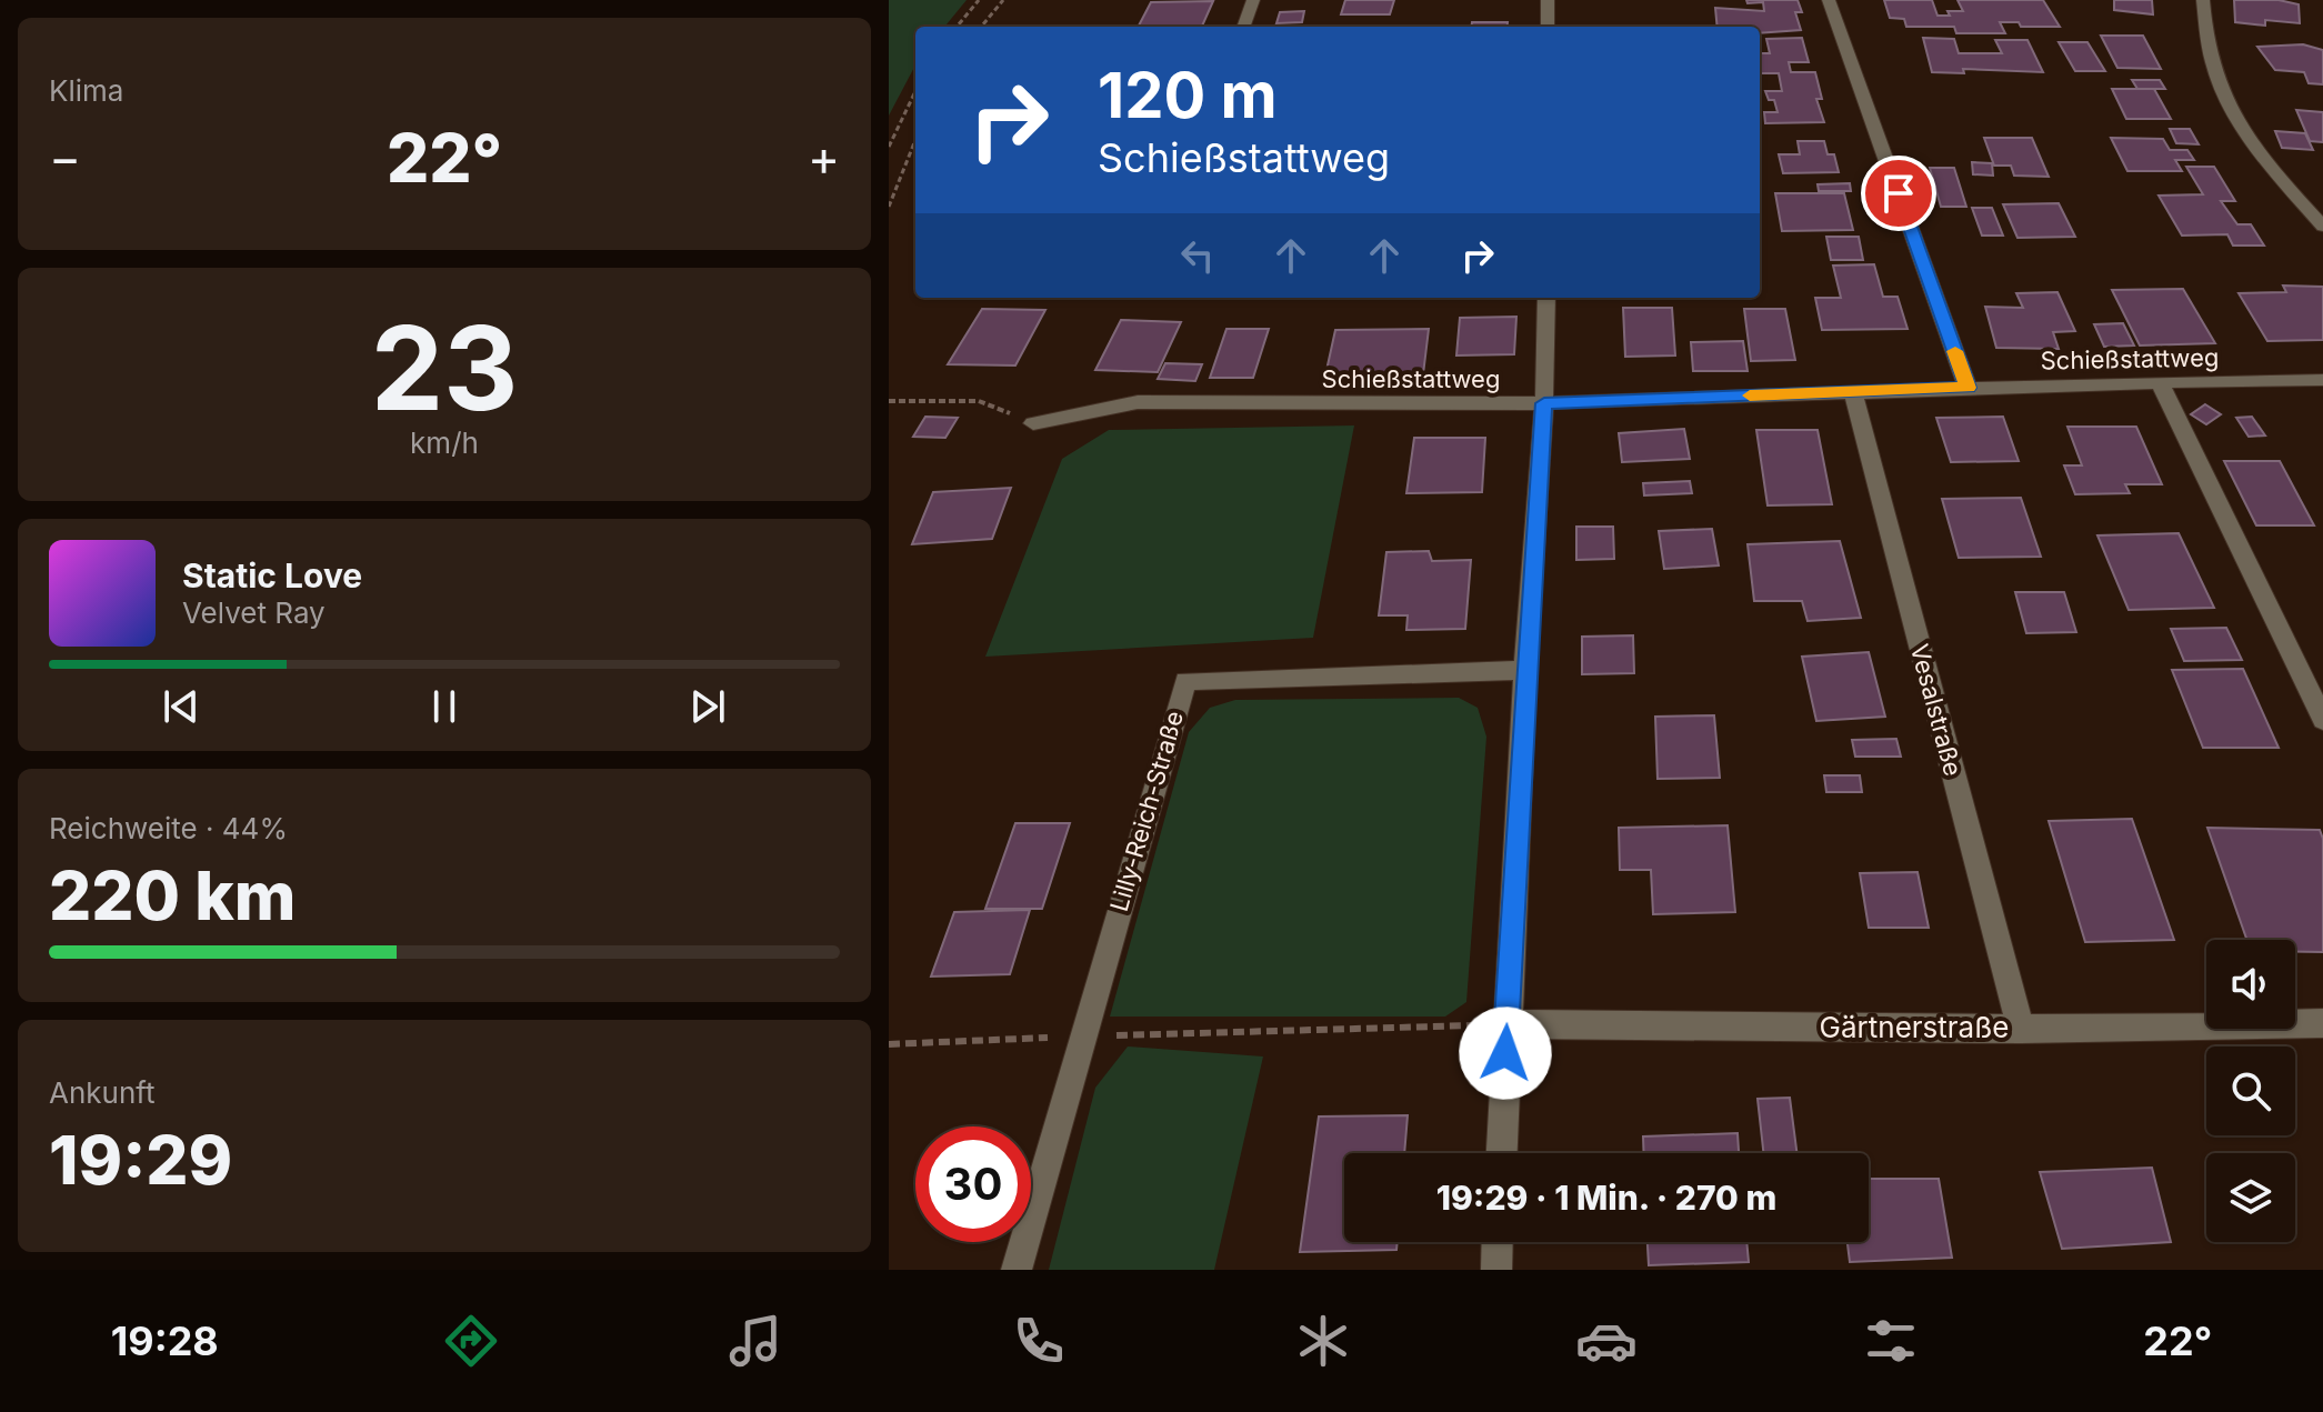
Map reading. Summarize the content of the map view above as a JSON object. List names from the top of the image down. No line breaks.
{"streets":{"street":["Schießstattweg","Vesalstraße","Lilly-Reich-Straße","Gärtnerstraße"]},"crossings":[["Schießstattweg","Vesalstraße"],["Vesalstraße","Gärtnerstraße"]],"page":{"tile":["Klima",["23","km/h"],["Reichweite · 44%","220 km"],["Ankunft","19:29"]],"turn":["120 m","Schießstattweg"],"heat":["−","22°","+"],"song":["Static Love","Velvet Ray"],"limit":"30","trip":"19:29 · 1 Min. · 270 m","tabs":["19:28","22°"]}}
